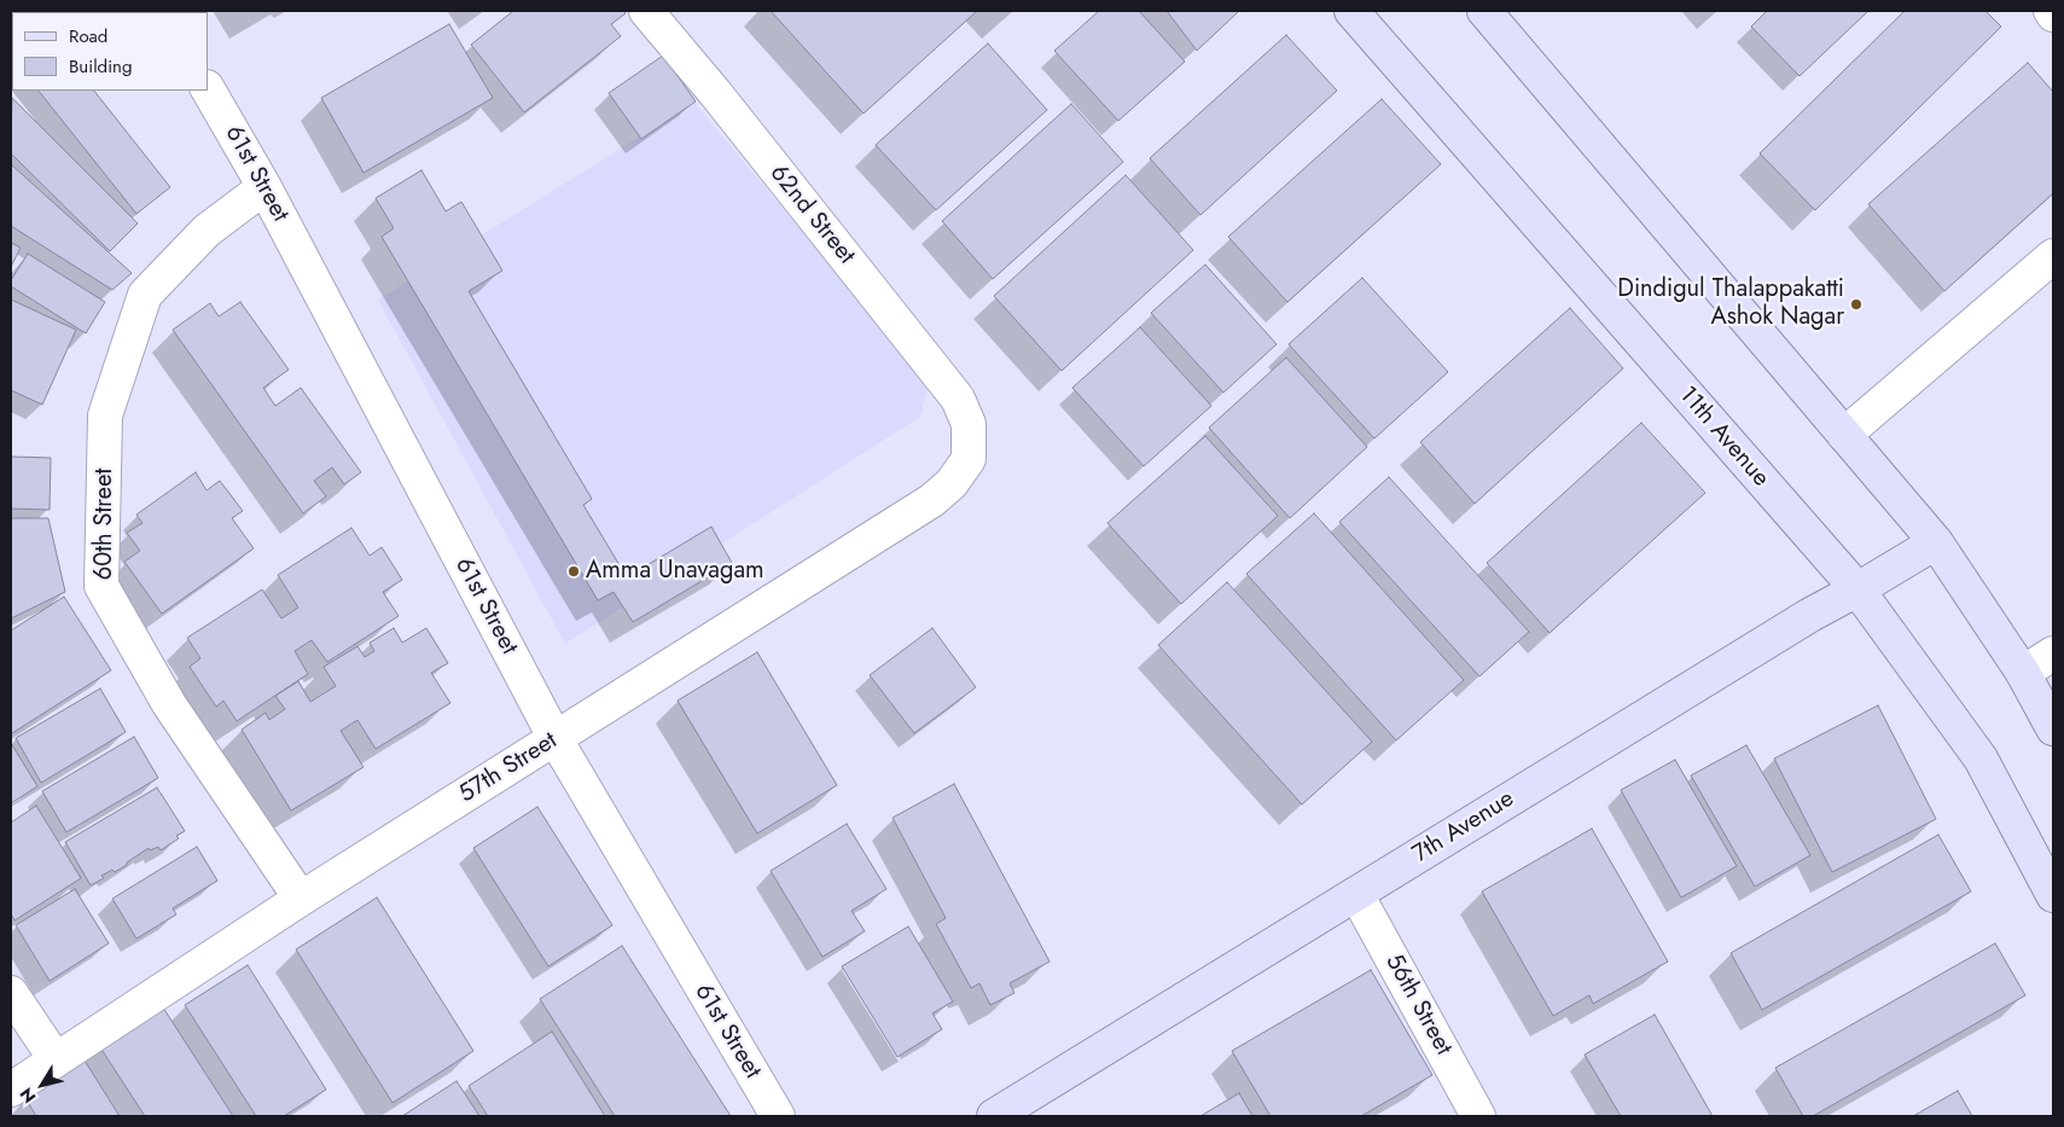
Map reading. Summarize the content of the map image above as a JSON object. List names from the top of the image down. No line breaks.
{"streets":{"main road":["11th Avenue","7th Avenue"],"street":["61st Street","62nd Street","60th Street","57th Street","56th Street"]},"crossings":[["61st Street","60th Street"],["61st Street","57th Street"],["62nd Street","57th Street"],["11th Avenue","7th Avenue"],["60th Street","57th Street"],["7th Avenue","56th Street"]],"places":["Dindigul Thalappakatti Ashok Nagar","Amma Unavagam"],"legend":["Road","Building"],"north":"bottom left"}
